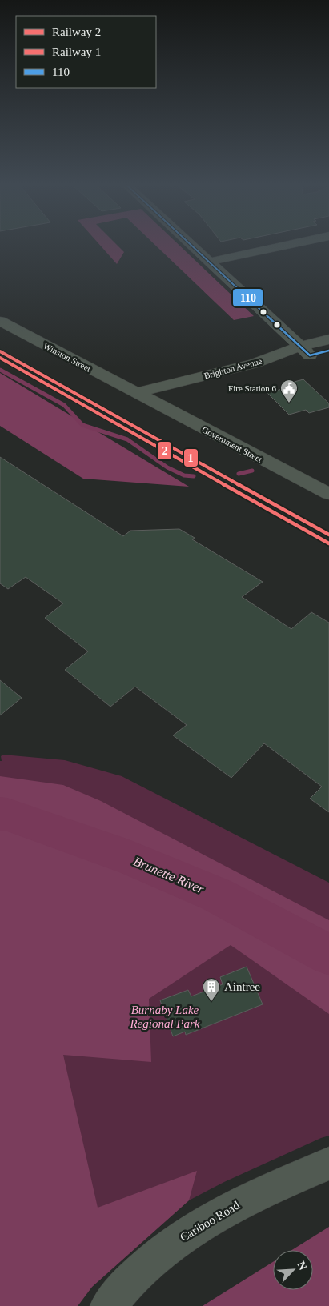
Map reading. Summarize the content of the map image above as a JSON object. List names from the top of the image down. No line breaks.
{"streets":{"street":["Winston Street","Brighton Avenue","Government Street","Cariboo Road"]},"crossings":[["Winston Street","Brighton Avenue"],["Winston Street","Government Street"],["Brighton Avenue","Government Street"]],"water":["Brunette River"],"parks":["Burnaby Lake Regional Park"],"places":{"public building":["Fire Station 6"],"building":["Aintree"]},"lines":["transit line 110","rail line 1","rail line 2"],"legend":["Railway 2","Railway 1","110"],"north":"top right"}
